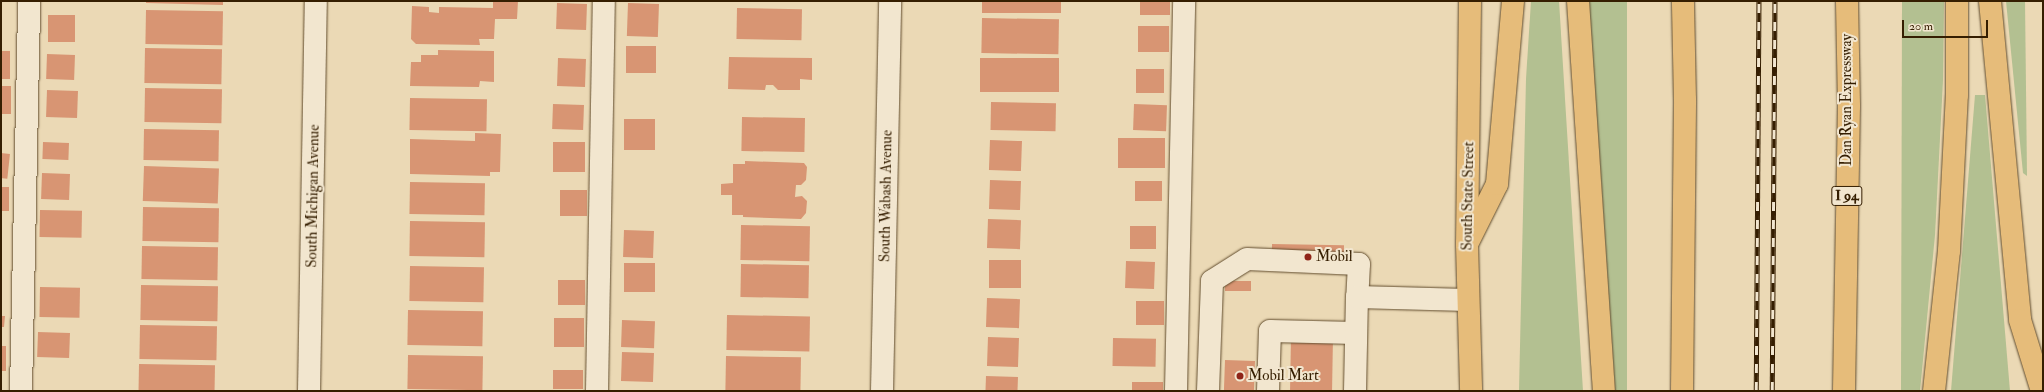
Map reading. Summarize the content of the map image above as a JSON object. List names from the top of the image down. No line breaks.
{"streets":{"main road":["Dan Ryan Expressway","South State Street","I 94"],"street":["South Michigan Avenue","South Wabash Avenue"]},"places":["Mobil","Mobil Mart"],"scale_bar":"20 m"}
